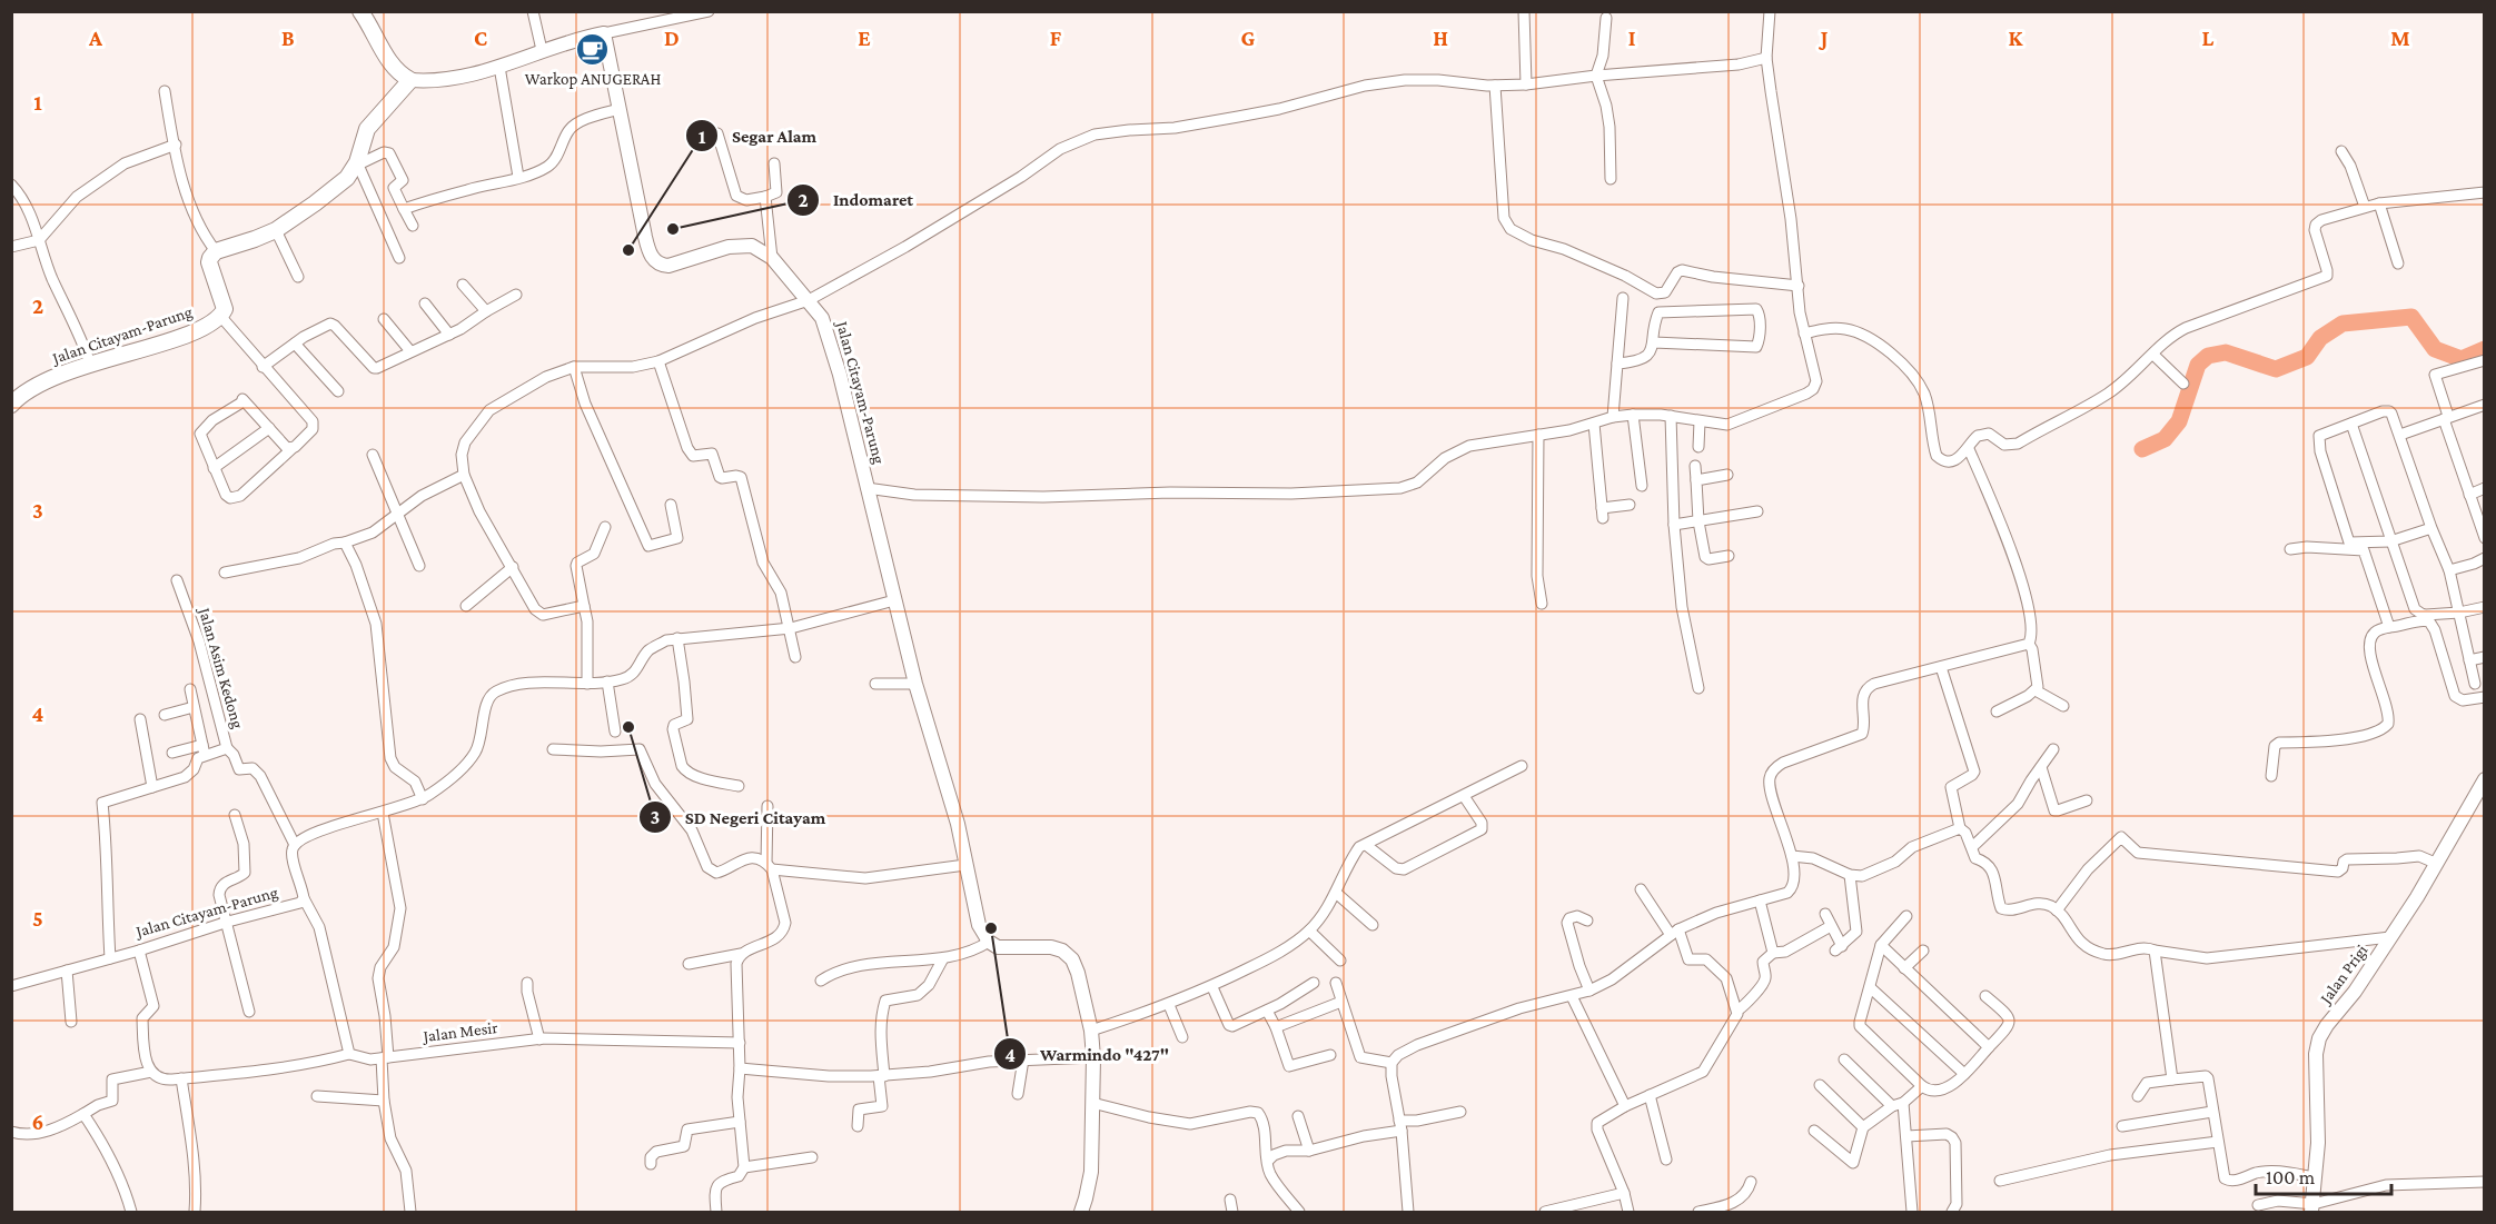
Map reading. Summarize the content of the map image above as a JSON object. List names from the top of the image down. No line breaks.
{"streets":{"main road":["Jalan Citayam-Parung"],"street":["Jalan Asim Kedong","Jalan Prigi","Jalan Mesir"]},"crossings":[["Jalan Citayam-Parung","Jalan Asim Kedong"]],"places":{"cafe":["Warkop ANUGERAH"],"other":["Indomaret","Segar Alam","SD Negeri Citayam","Warmindo \"427\""]},"scale_bar":"100 m","grid":{"columns":["A","B","C","D","E","F","G","H","I","J","K","L","M"],"rows":["1","2","3","4","5","6"]}}
